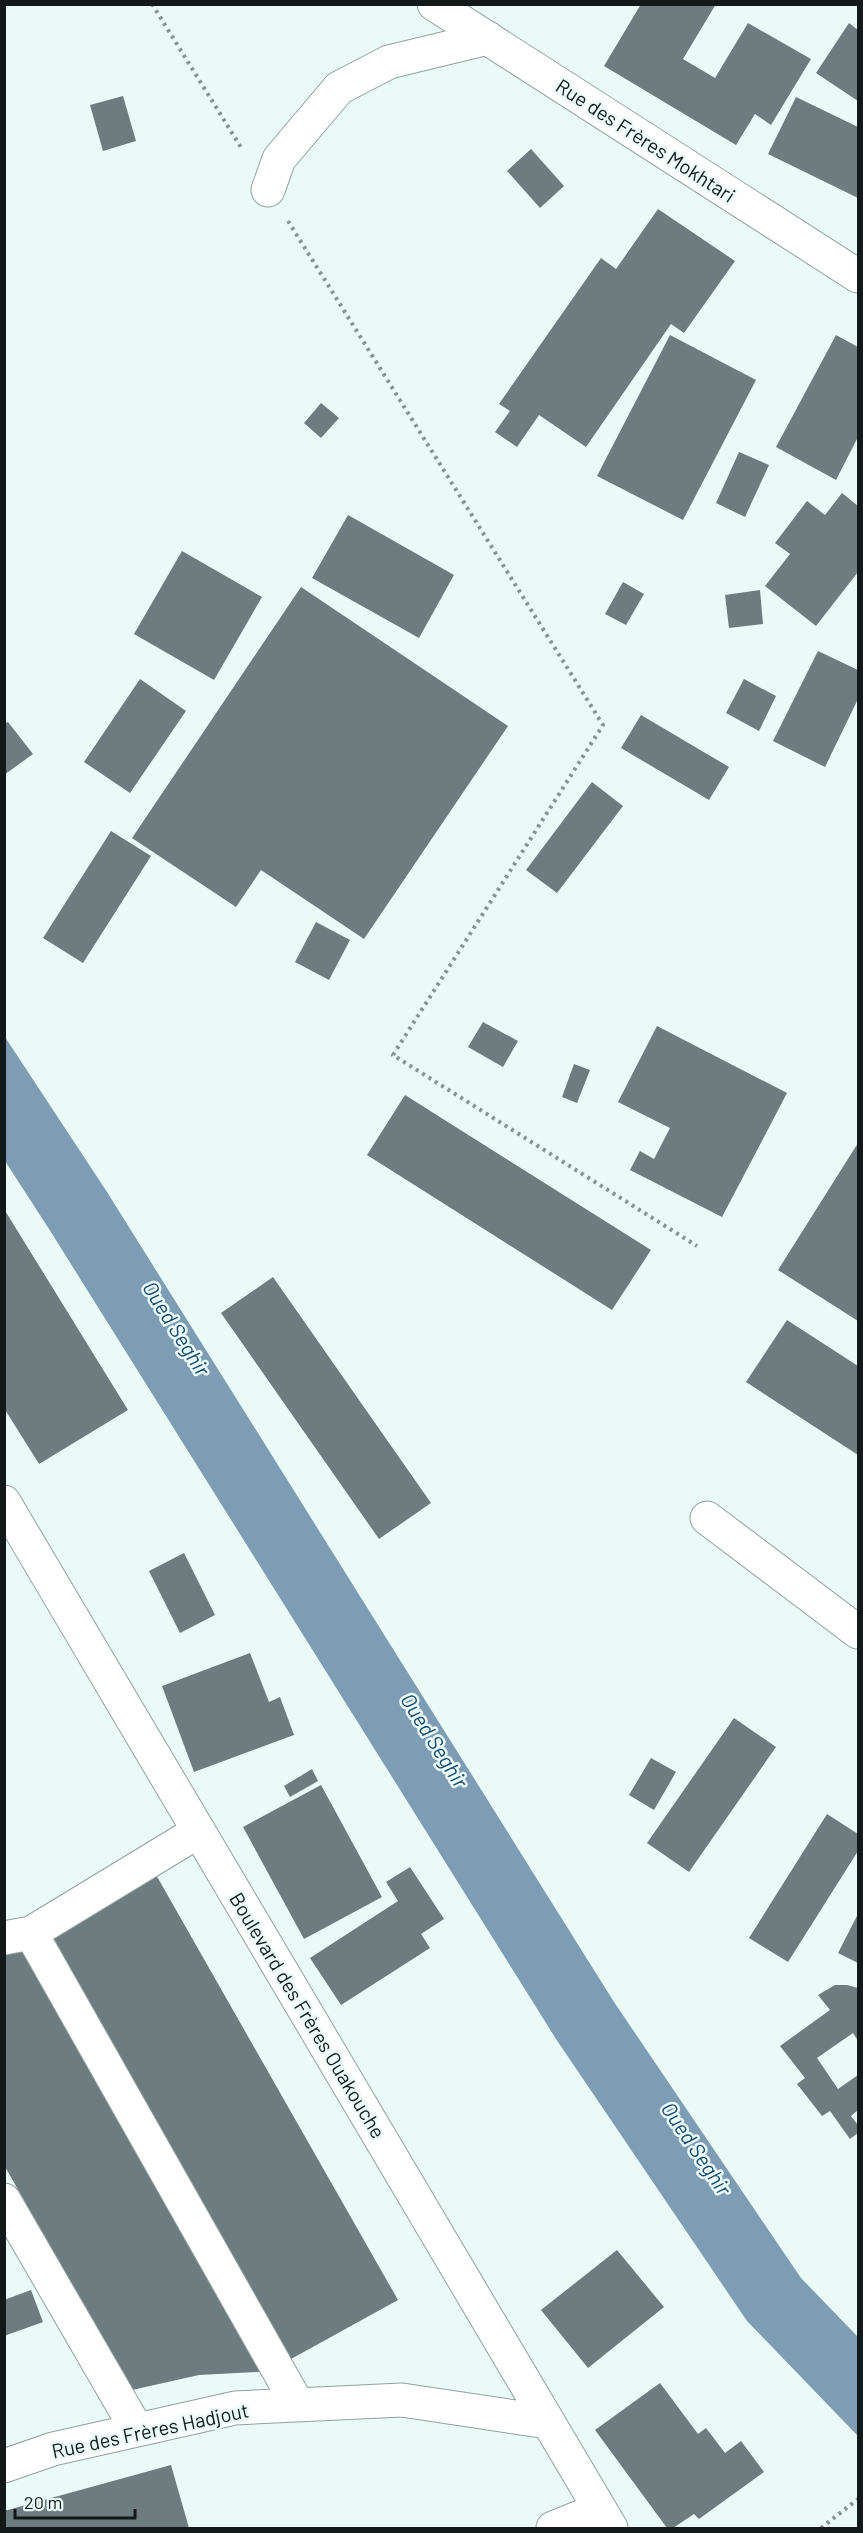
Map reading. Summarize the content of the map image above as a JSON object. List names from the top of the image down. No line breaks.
{"streets":{"street":["Rue des Frères Mokhtari","Boulevard des Frères Ouakouche","Rue des Frères Hadjout"]},"crossings":[["Boulevard des Frères Ouakouche","Rue des Frères Hadjout"]],"water":["Oued Seghir"],"scale_bar":"20 m"}
